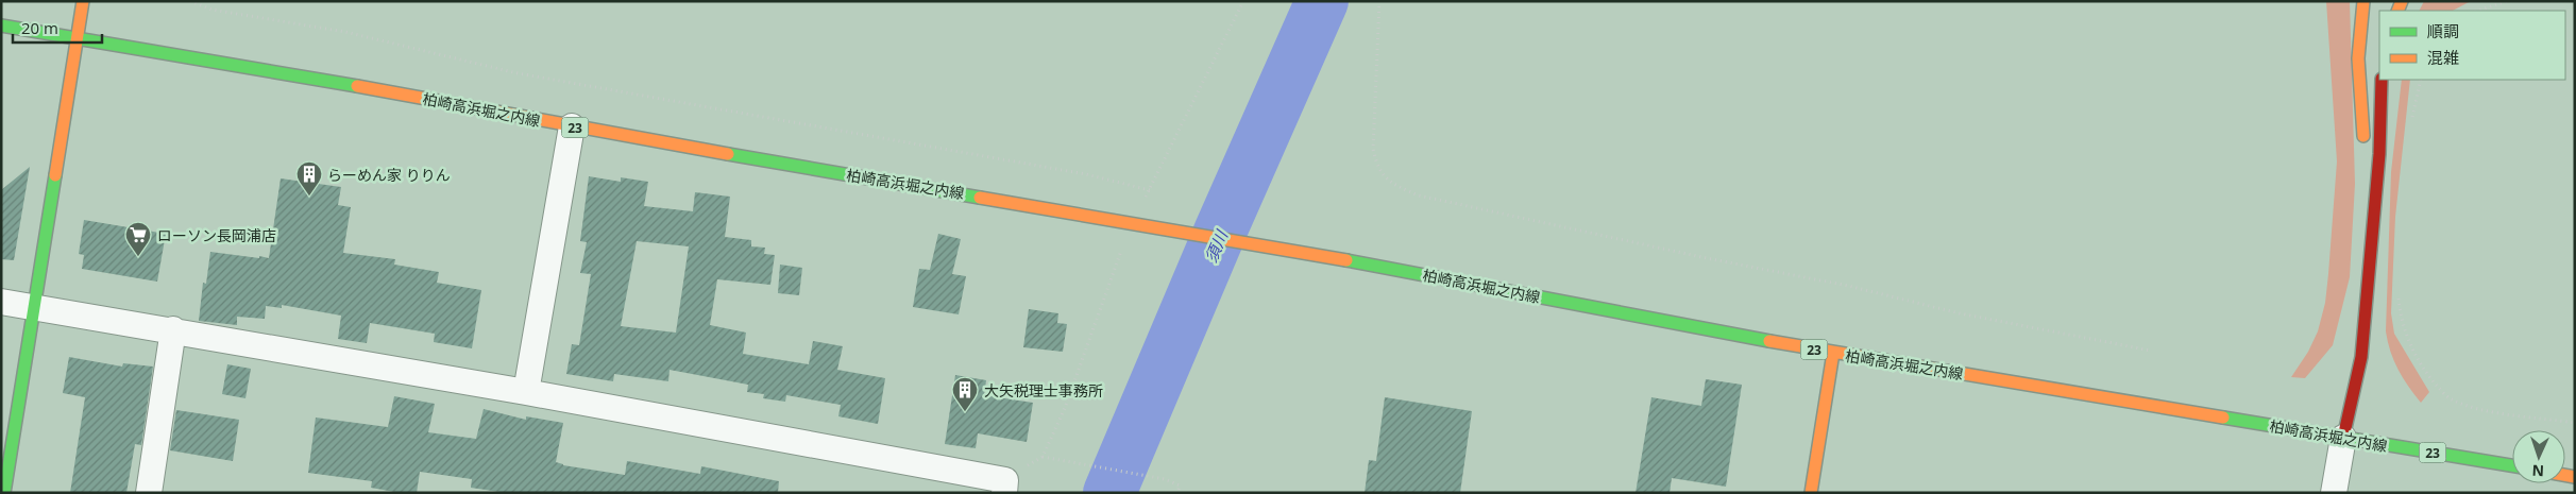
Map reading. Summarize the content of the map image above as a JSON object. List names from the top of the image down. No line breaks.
{"streets":{"main road":["柏崎高浜堀之内線","23"]},"water":["須川"],"places":{"building":["らーめん家 りりん","大矢税理士事務所"],"supermarket":["ローソン長岡浦店"]},"legend":["順調","混雑"],"scale_bar":"20 m","north":"bottom"}
